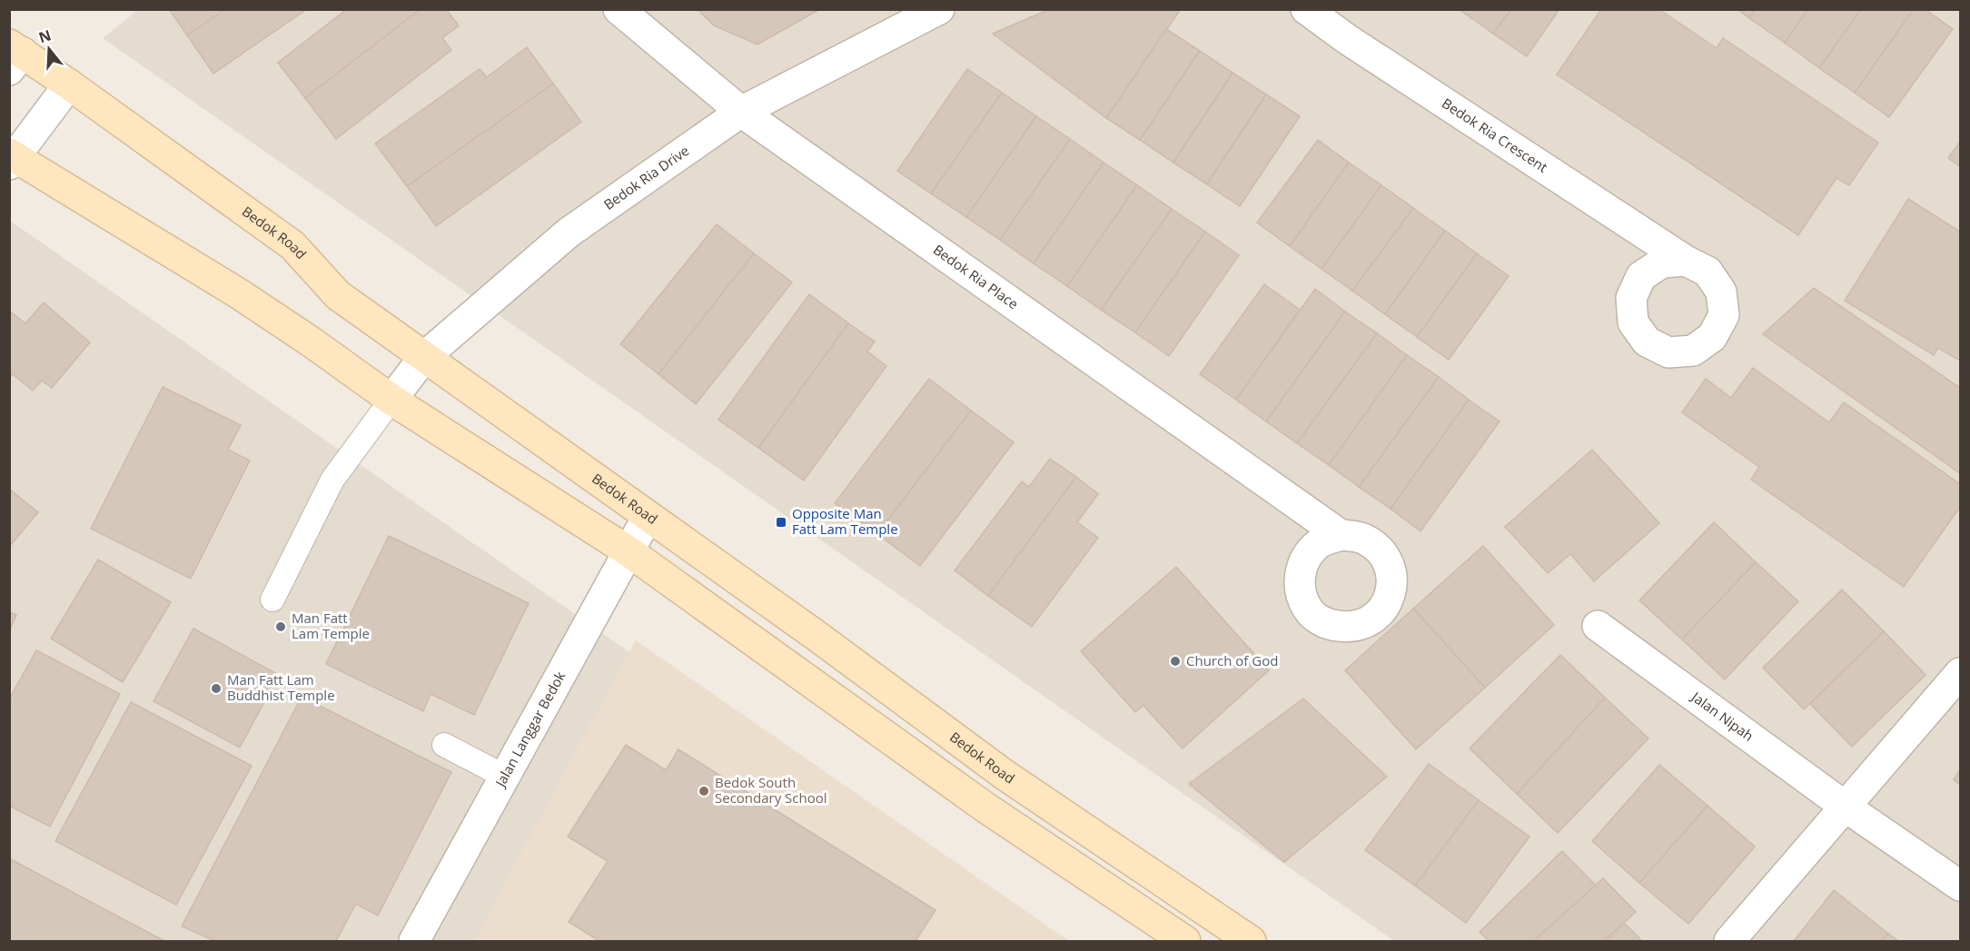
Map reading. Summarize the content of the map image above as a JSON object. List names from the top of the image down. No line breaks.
{"streets":{"main road":["Bedok Road"],"street":["Bedok Ria Crescent","Bedok Ria Drive","Bedok Ria Place","Jalan Nipah","Jalan Langgar Bedok"]},"crossings":[["Bedok Ria Drive","Bedok Road"],["Bedok Ria Drive","Bedok Ria Place"],["Bedok Road","Jalan Langgar Bedok"]],"places":{"transit":["Opposite Man Fatt Lam Temple"],"other":["Man Fatt Lam Temple","Church of God","Man Fatt Lam Buddhist Temple","Bedok South Secondary School"]},"north":"top"}
